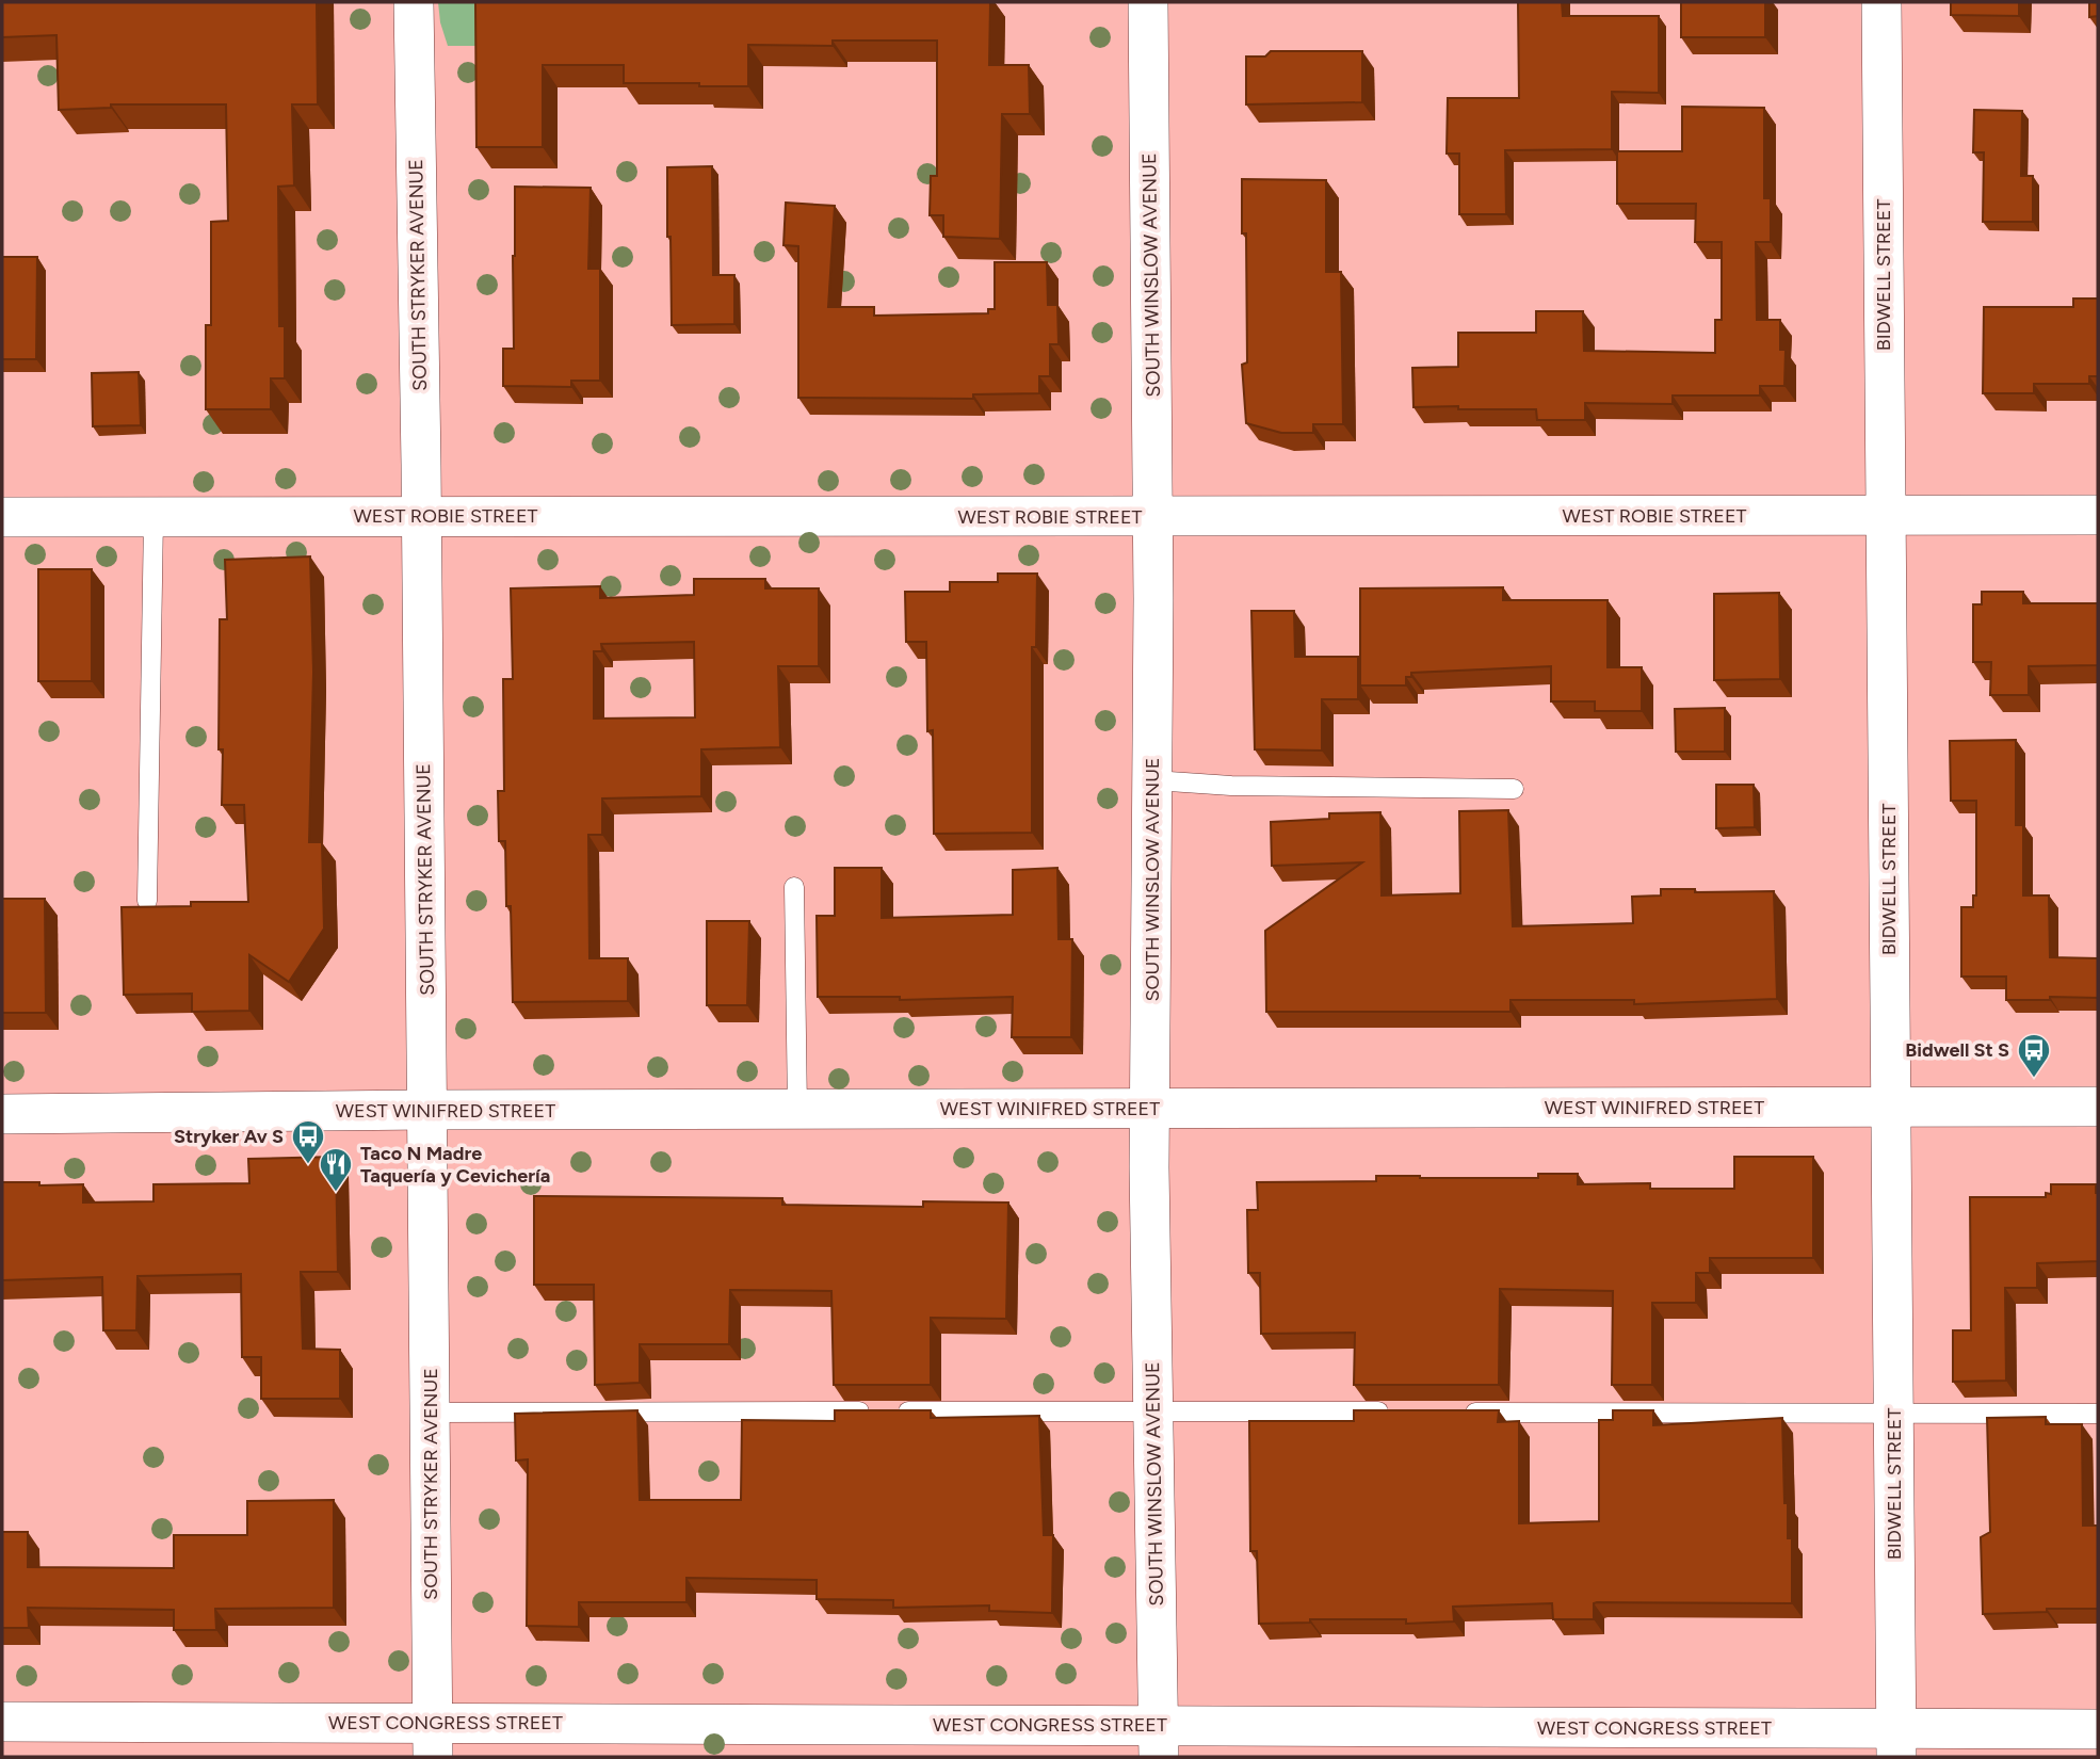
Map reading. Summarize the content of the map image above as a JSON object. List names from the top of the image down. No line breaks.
{"streets":{"street":["SOUTH STRYKER AVENUE","SOUTH WINSLOW AVENUE","BIDWELL STREET","WEST ROBIE STREET","WEST WINIFRED STREET","WEST CONGRESS STREET"]},"crossings":[["SOUTH STRYKER AVENUE","WEST ROBIE STREET"],["SOUTH STRYKER AVENUE","WEST WINIFRED STREET"],["SOUTH STRYKER AVENUE","WEST CONGRESS STREET"],["SOUTH WINSLOW AVENUE","WEST ROBIE STREET"],["SOUTH WINSLOW AVENUE","WEST WINIFRED STREET"],["SOUTH WINSLOW AVENUE","WEST CONGRESS STREET"],["BIDWELL STREET","WEST ROBIE STREET"],["BIDWELL STREET","WEST WINIFRED STREET"],["BIDWELL STREET","WEST CONGRESS STREET"]],"places":{"bus stop":["Bidwell St S","Stryker Av S"],"restaurant":["Taco N Madre Taquería y Cevichería"]}}
